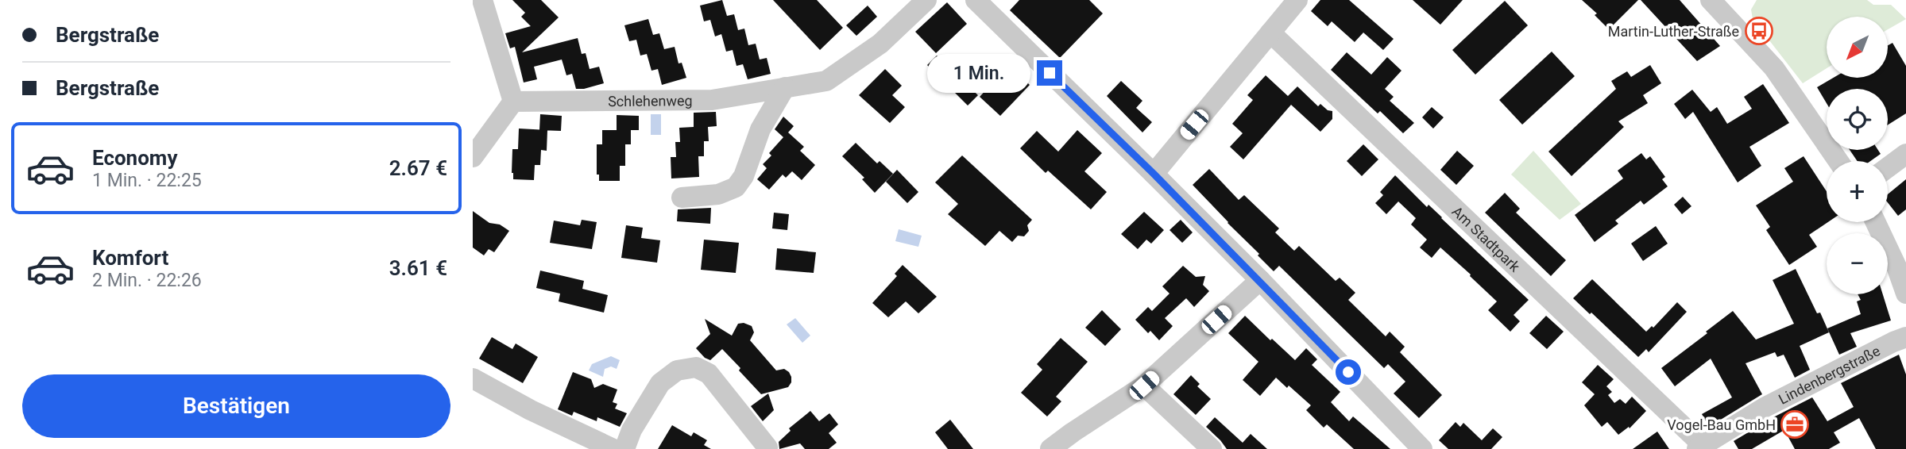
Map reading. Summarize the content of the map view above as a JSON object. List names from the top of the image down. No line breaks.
{"streets":{"street":["Schlehenweg","Am Stadtpark","Lindenbergstraße"]},"crossings":[["Am Stadtpark","Lindenbergstraße"]],"places":{"bus stop":["Martin-Luther-Straße"],"office":["Vogel-Bau GmbH"]},"north":"bottom left","page":{"banner":["Bergstraße","Bergstraße"],"map_buttons":["+","−"],"bubble":"1 Min.","list":[{"name":"Economy","note":"1 Min. · 22:25","value":"2.67 €"},{"name":"Komfort","note":"2 Min. · 22:26","value":"3.61 €"}],"buttons":"Bestätigen"}}
